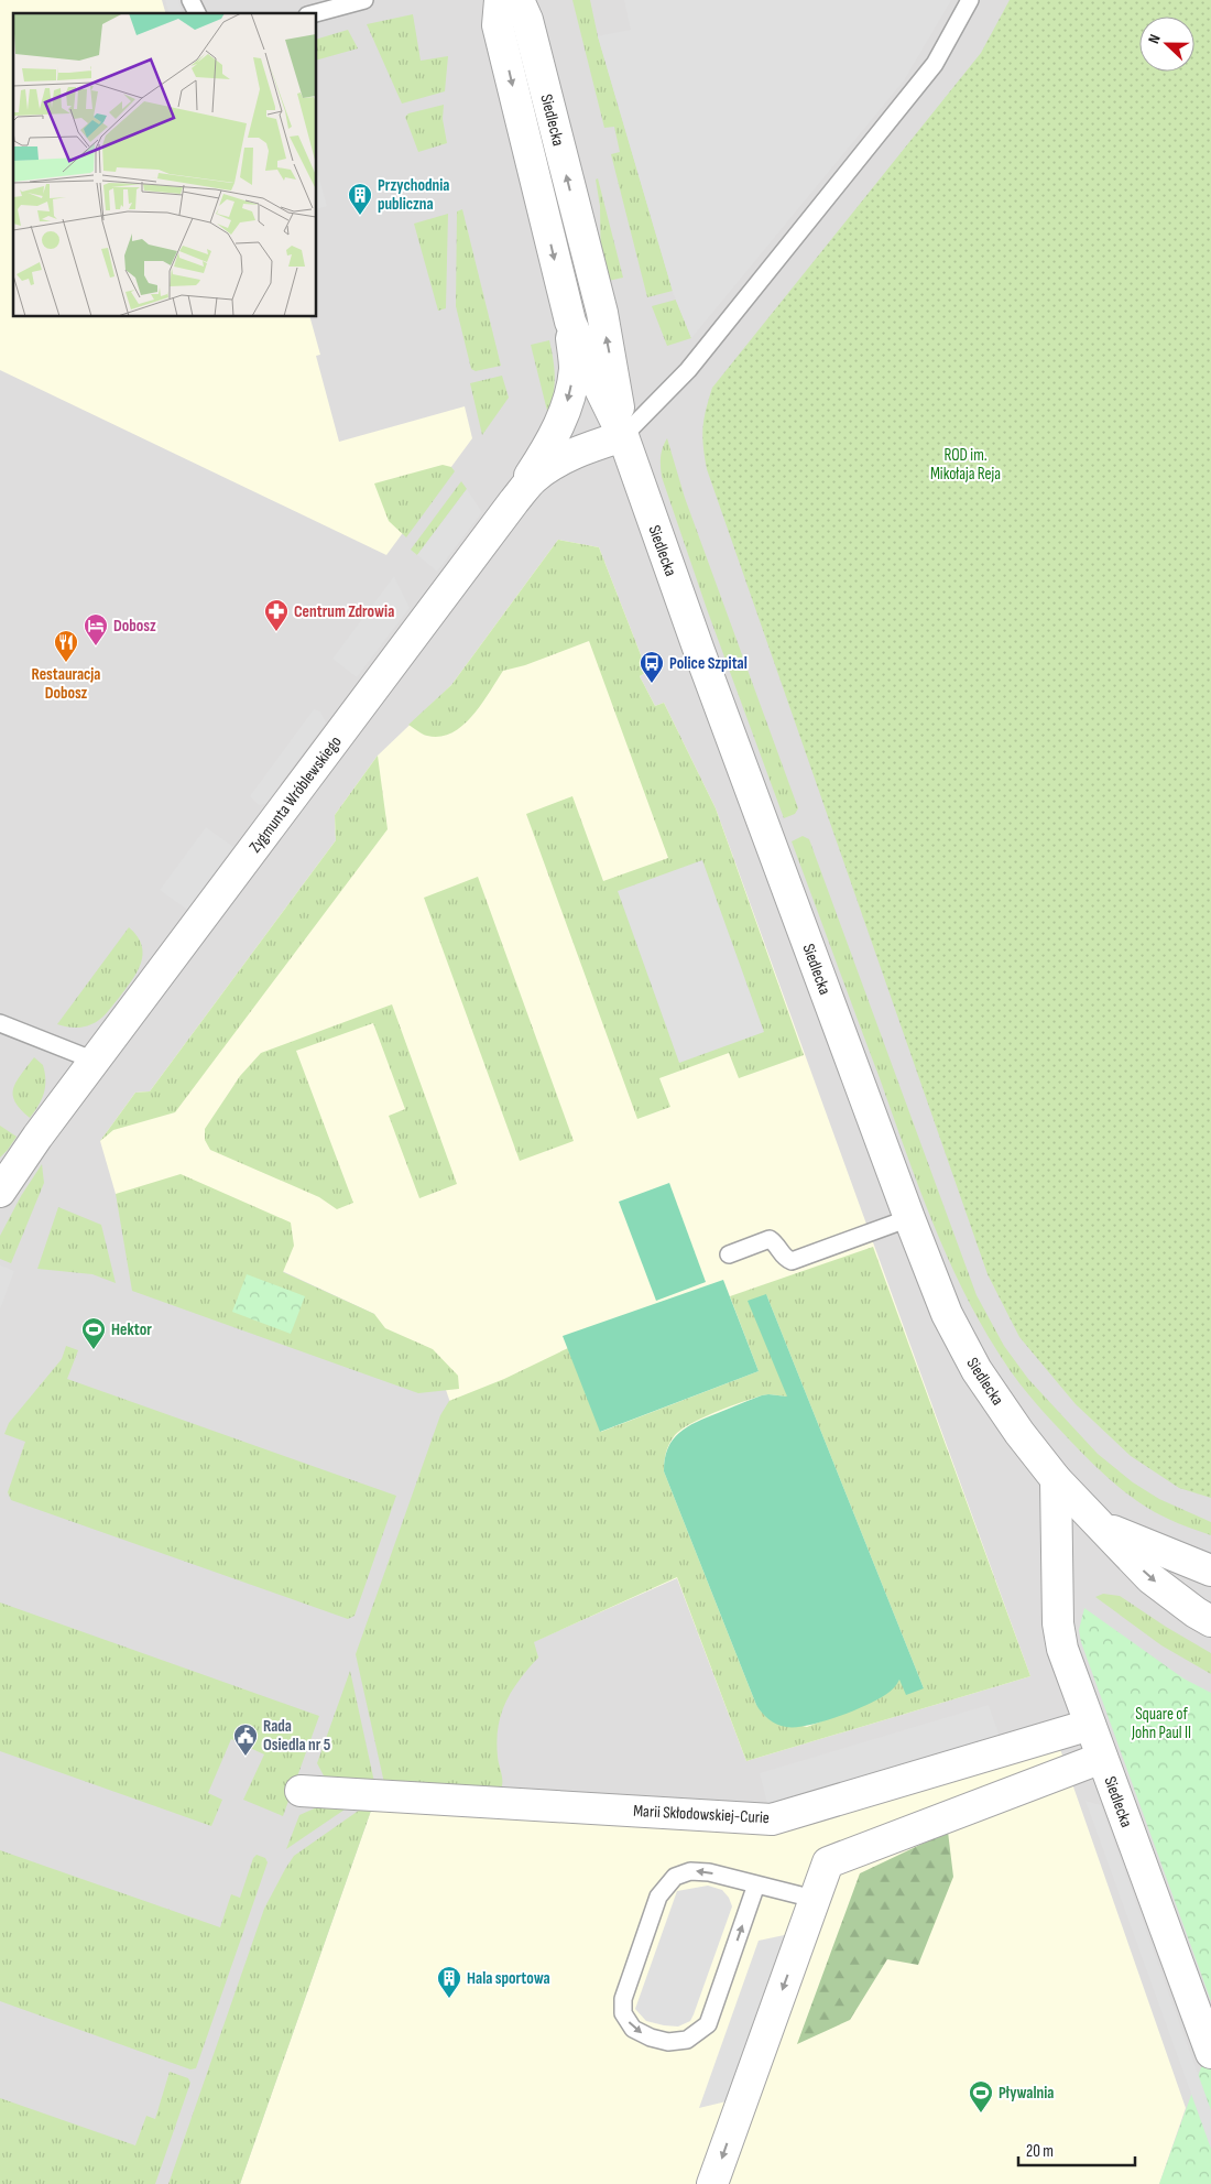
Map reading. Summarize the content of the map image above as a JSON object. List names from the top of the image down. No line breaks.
{"streets":{"street":["Siedlecka","Zygmunta Wróblewskiego","Marii Skłodowskiej-Curie"]},"crossings":[["Siedlecka","Zygmunta Wróblewskiego"],["Siedlecka","Marii Skłodowskiej-Curie"]],"parks":["ROD im. Mikołaja Reja","Square of John Paul II"],"places":{"building":["Przychodnia publiczna","Hala sportowa"],"pharmacy":["Centrum Zdrowia"],"hotel":["Dobosz"],"restaurant":["Restauracja Dobosz"],"bus stop":["Police Szpital"],"sports":["Hektor","Pływalnia"],"public building":["Rada Osiedla nr 5"]},"scale_bar":"20 m","north":"left"}
